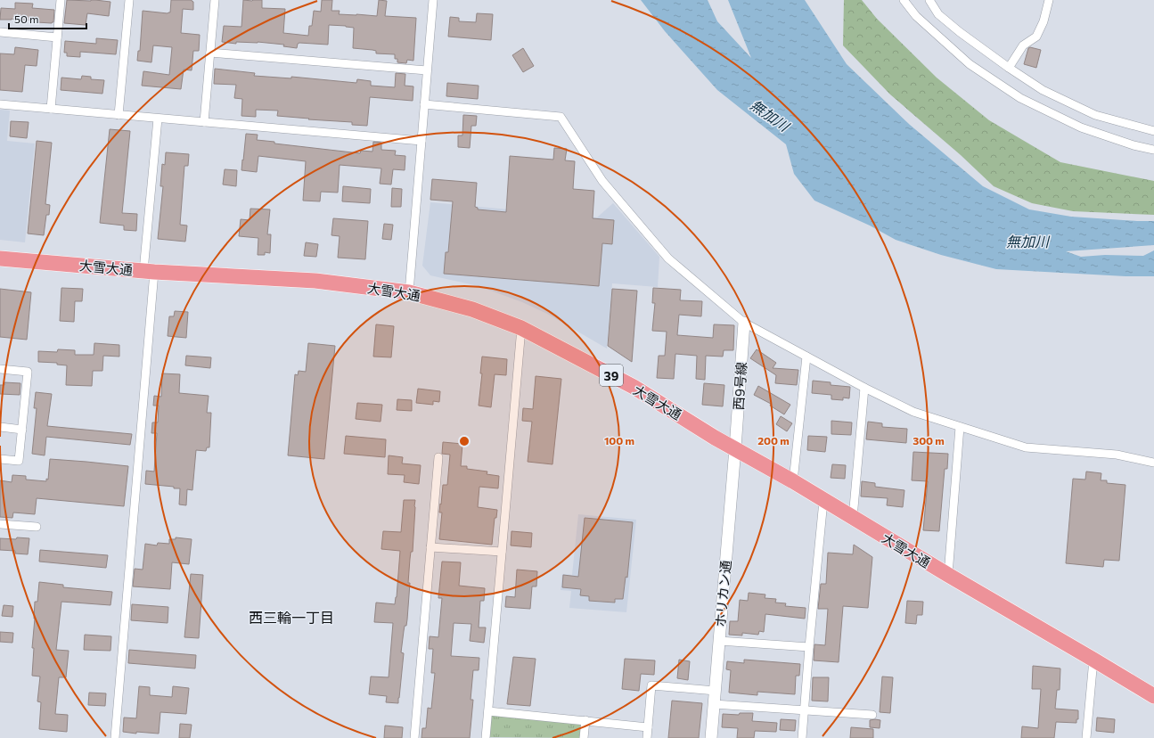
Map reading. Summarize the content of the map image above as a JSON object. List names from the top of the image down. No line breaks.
{"streets":{"highway":["大雪大通","39"],"street":["西9号線","ホリカン通"]},"crossings":[["大雪大通","西9号線"],["大雪大通","ホリカン通"],["西9号線","ホリカン通"]],"districts":["西三輪一丁目"],"water":["無加川"],"scale_bar":"50 m","rings":["100 m","200 m","300 m"]}
